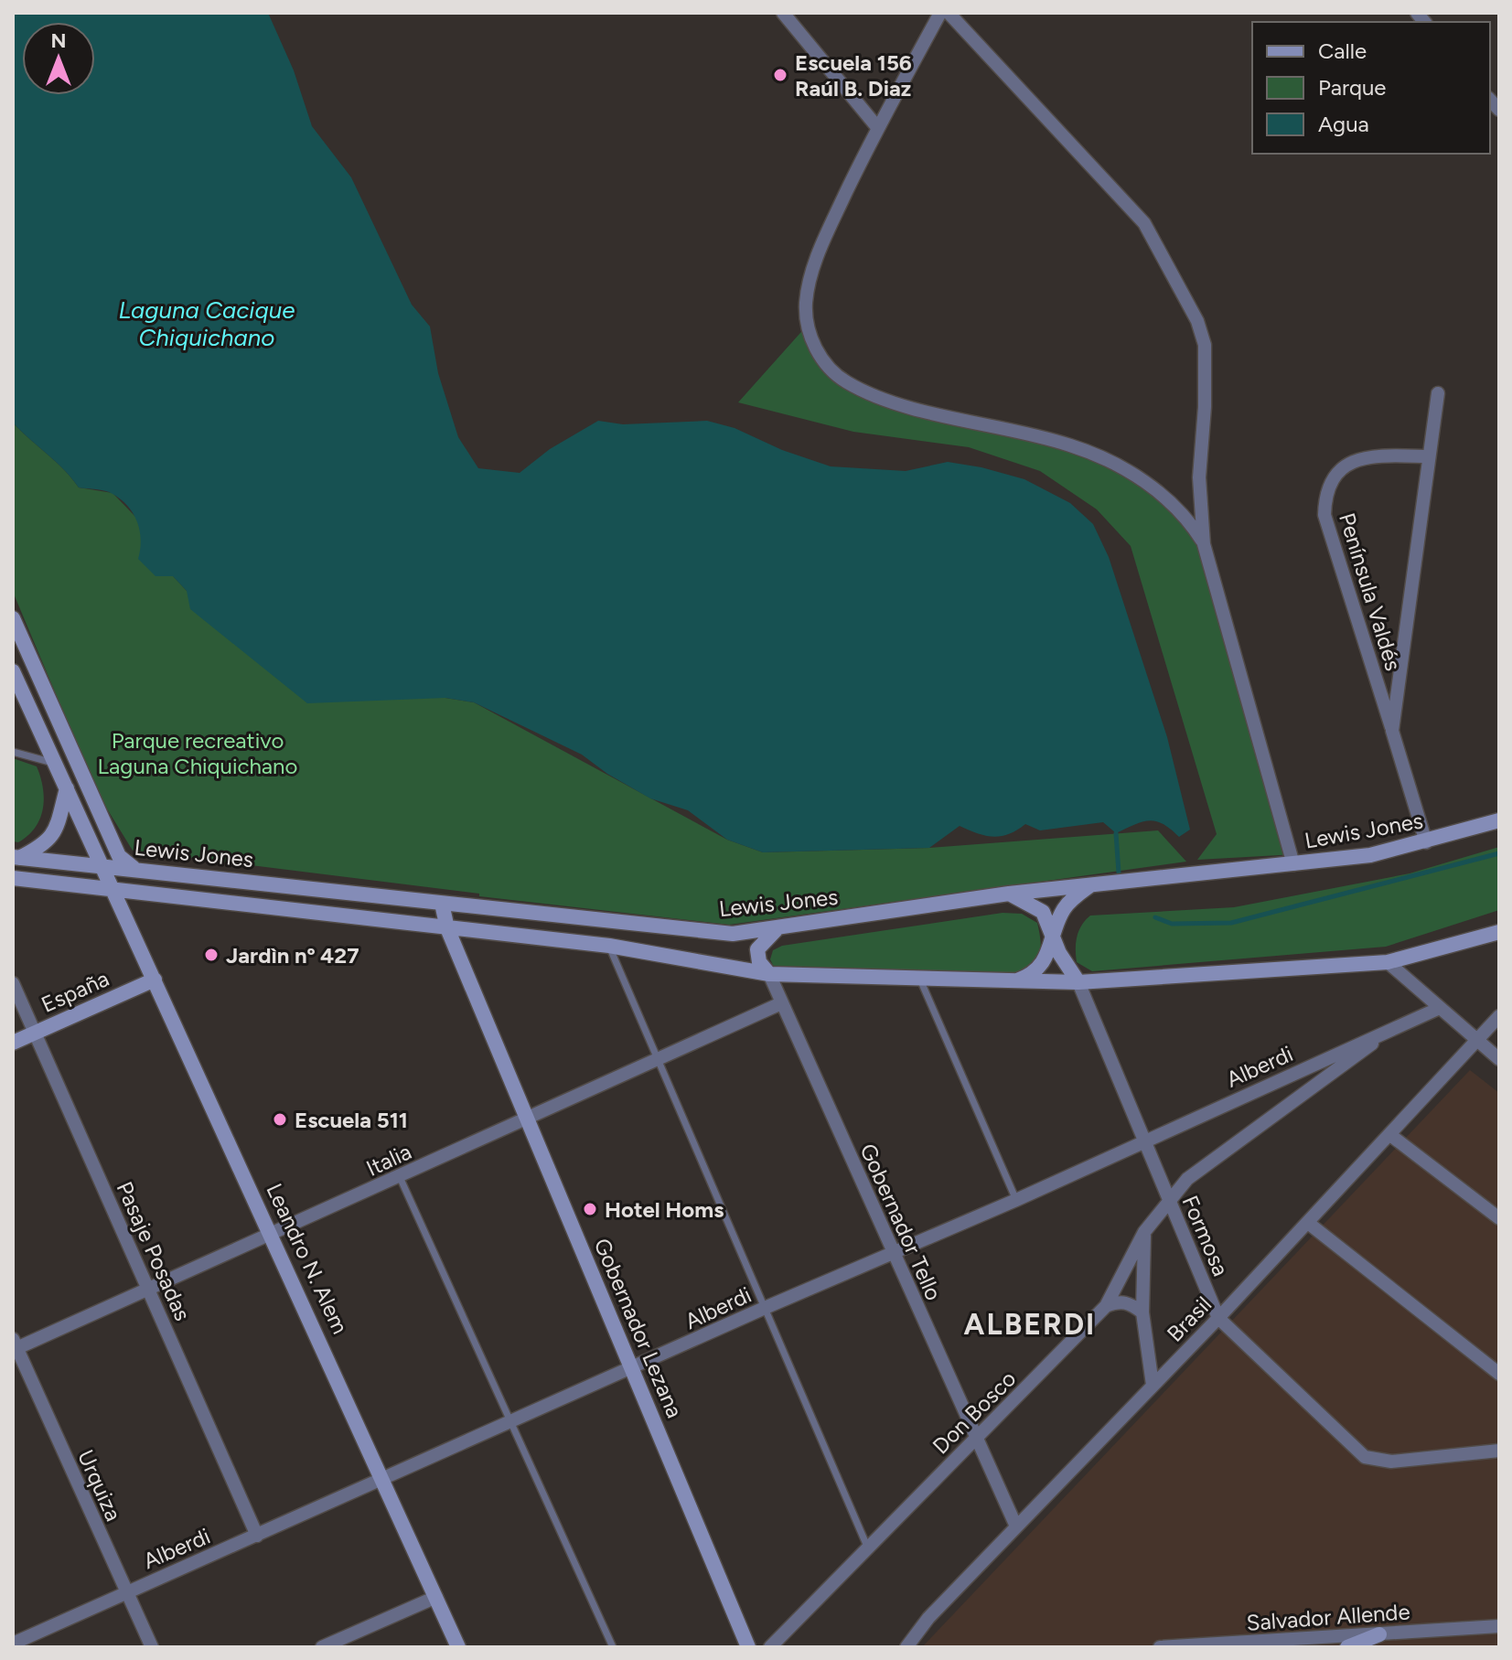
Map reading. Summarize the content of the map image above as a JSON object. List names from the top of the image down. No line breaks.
{"streets":{"street":["Península Valdés","Lewis Jones","España","Alberdi","Italia","Gobernador Tello","Formosa","Pasaje Posadas","Leandro N. Alem","Brasil","Gobernador Lezana","Don Bosco","Urquiza","Salvador Allende"]},"crossings":[["Península Valdés","Lewis Jones"],["Lewis Jones","Gobernador Tello"],["Lewis Jones","Formosa"],["Lewis Jones","Leandro N. Alem"],["Lewis Jones","Gobernador Lezana"],["España","Pasaje Posadas"],["España","Leandro N. Alem"],["Alberdi","Gobernador Tello"],["Alberdi","Formosa"],["Alberdi","Pasaje Posadas"],["Alberdi","Leandro N. Alem"],["Alberdi","Gobernador Lezana"],["Alberdi","Don Bosco"],["Alberdi","Urquiza"],["Italia","Gobernador Tello"],["Italia","Pasaje Posadas"],["Italia","Leandro N. Alem"],["Italia","Gobernador Lezana"],["Italia","Urquiza"],["Gobernador Tello","Brasil"],["Gobernador Tello","Don Bosco"],["Formosa","Brasil"],["Formosa","Don Bosco"]],"districts":["ALBERDI"],"water":["Laguna Cacique Chiquichano"],"parks":["Parque recreativo Laguna Chiquichano"],"places":["Escuela 156 Raúl B. Diaz","Jardìn nº 427","Escuela 511","Hotel Homs"],"legend":["Calle","Parque","Agua"],"north":"top"}
